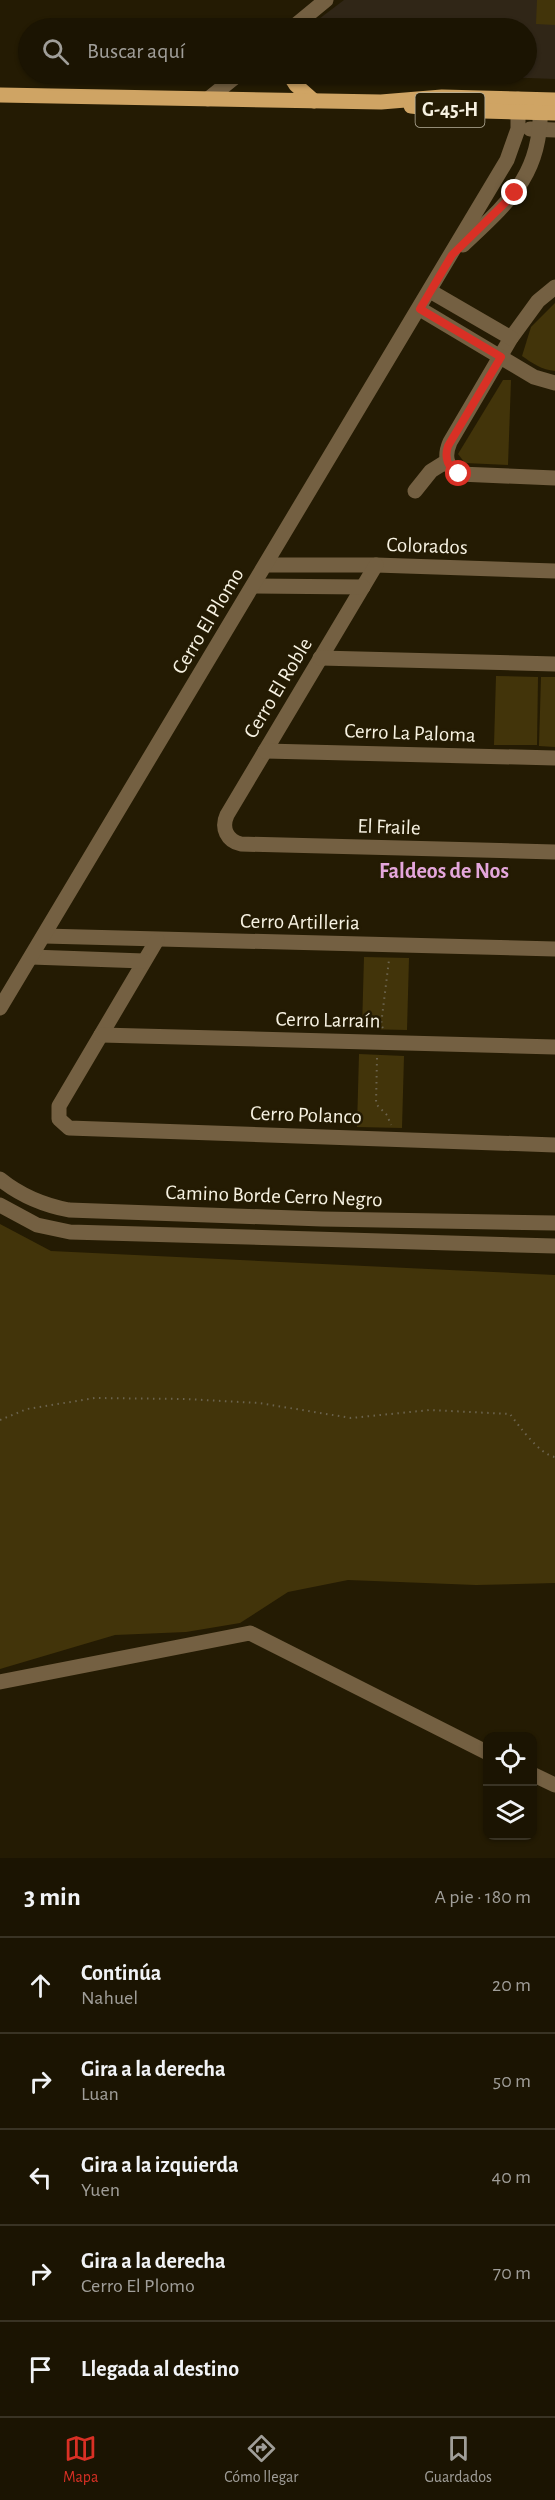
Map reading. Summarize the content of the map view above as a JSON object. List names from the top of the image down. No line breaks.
{"streets":{"main road":["G-45-H"],"street":["Colorados","Cerro El Plomo","Cerro El Roble","Cerro La Paloma","El Fraile","Cerro Artilleria","Cerro Larraín","Cerro Polanco","Camino Borde Cerro Negro"]},"crossings":[["G-45-H","Cerro El Plomo"],["Colorados","Cerro El Plomo"],["Colorados","Cerro El Roble"],["Cerro El Plomo","Cerro Artilleria"],["Cerro El Roble","Cerro La Paloma"],["Cerro El Roble","El Fraile"],["Cerro Larraín","Cerro Polanco"]],"districts":["Faldeos de Nos"],"page":{"search":"Buscar aquí","heading":["3 min","A pie · 180 m"],"list":[["Continúa","Nahuel","20 m"],["Gira a la derecha","Luan","50 m"],["Gira a la izquierda","Yuen","40 m"],["Gira a la derecha","Cerro El Plomo","70 m"],"Llegada al destino"],"nav":["Mapa","Cómo llegar","Guardados"]}}
